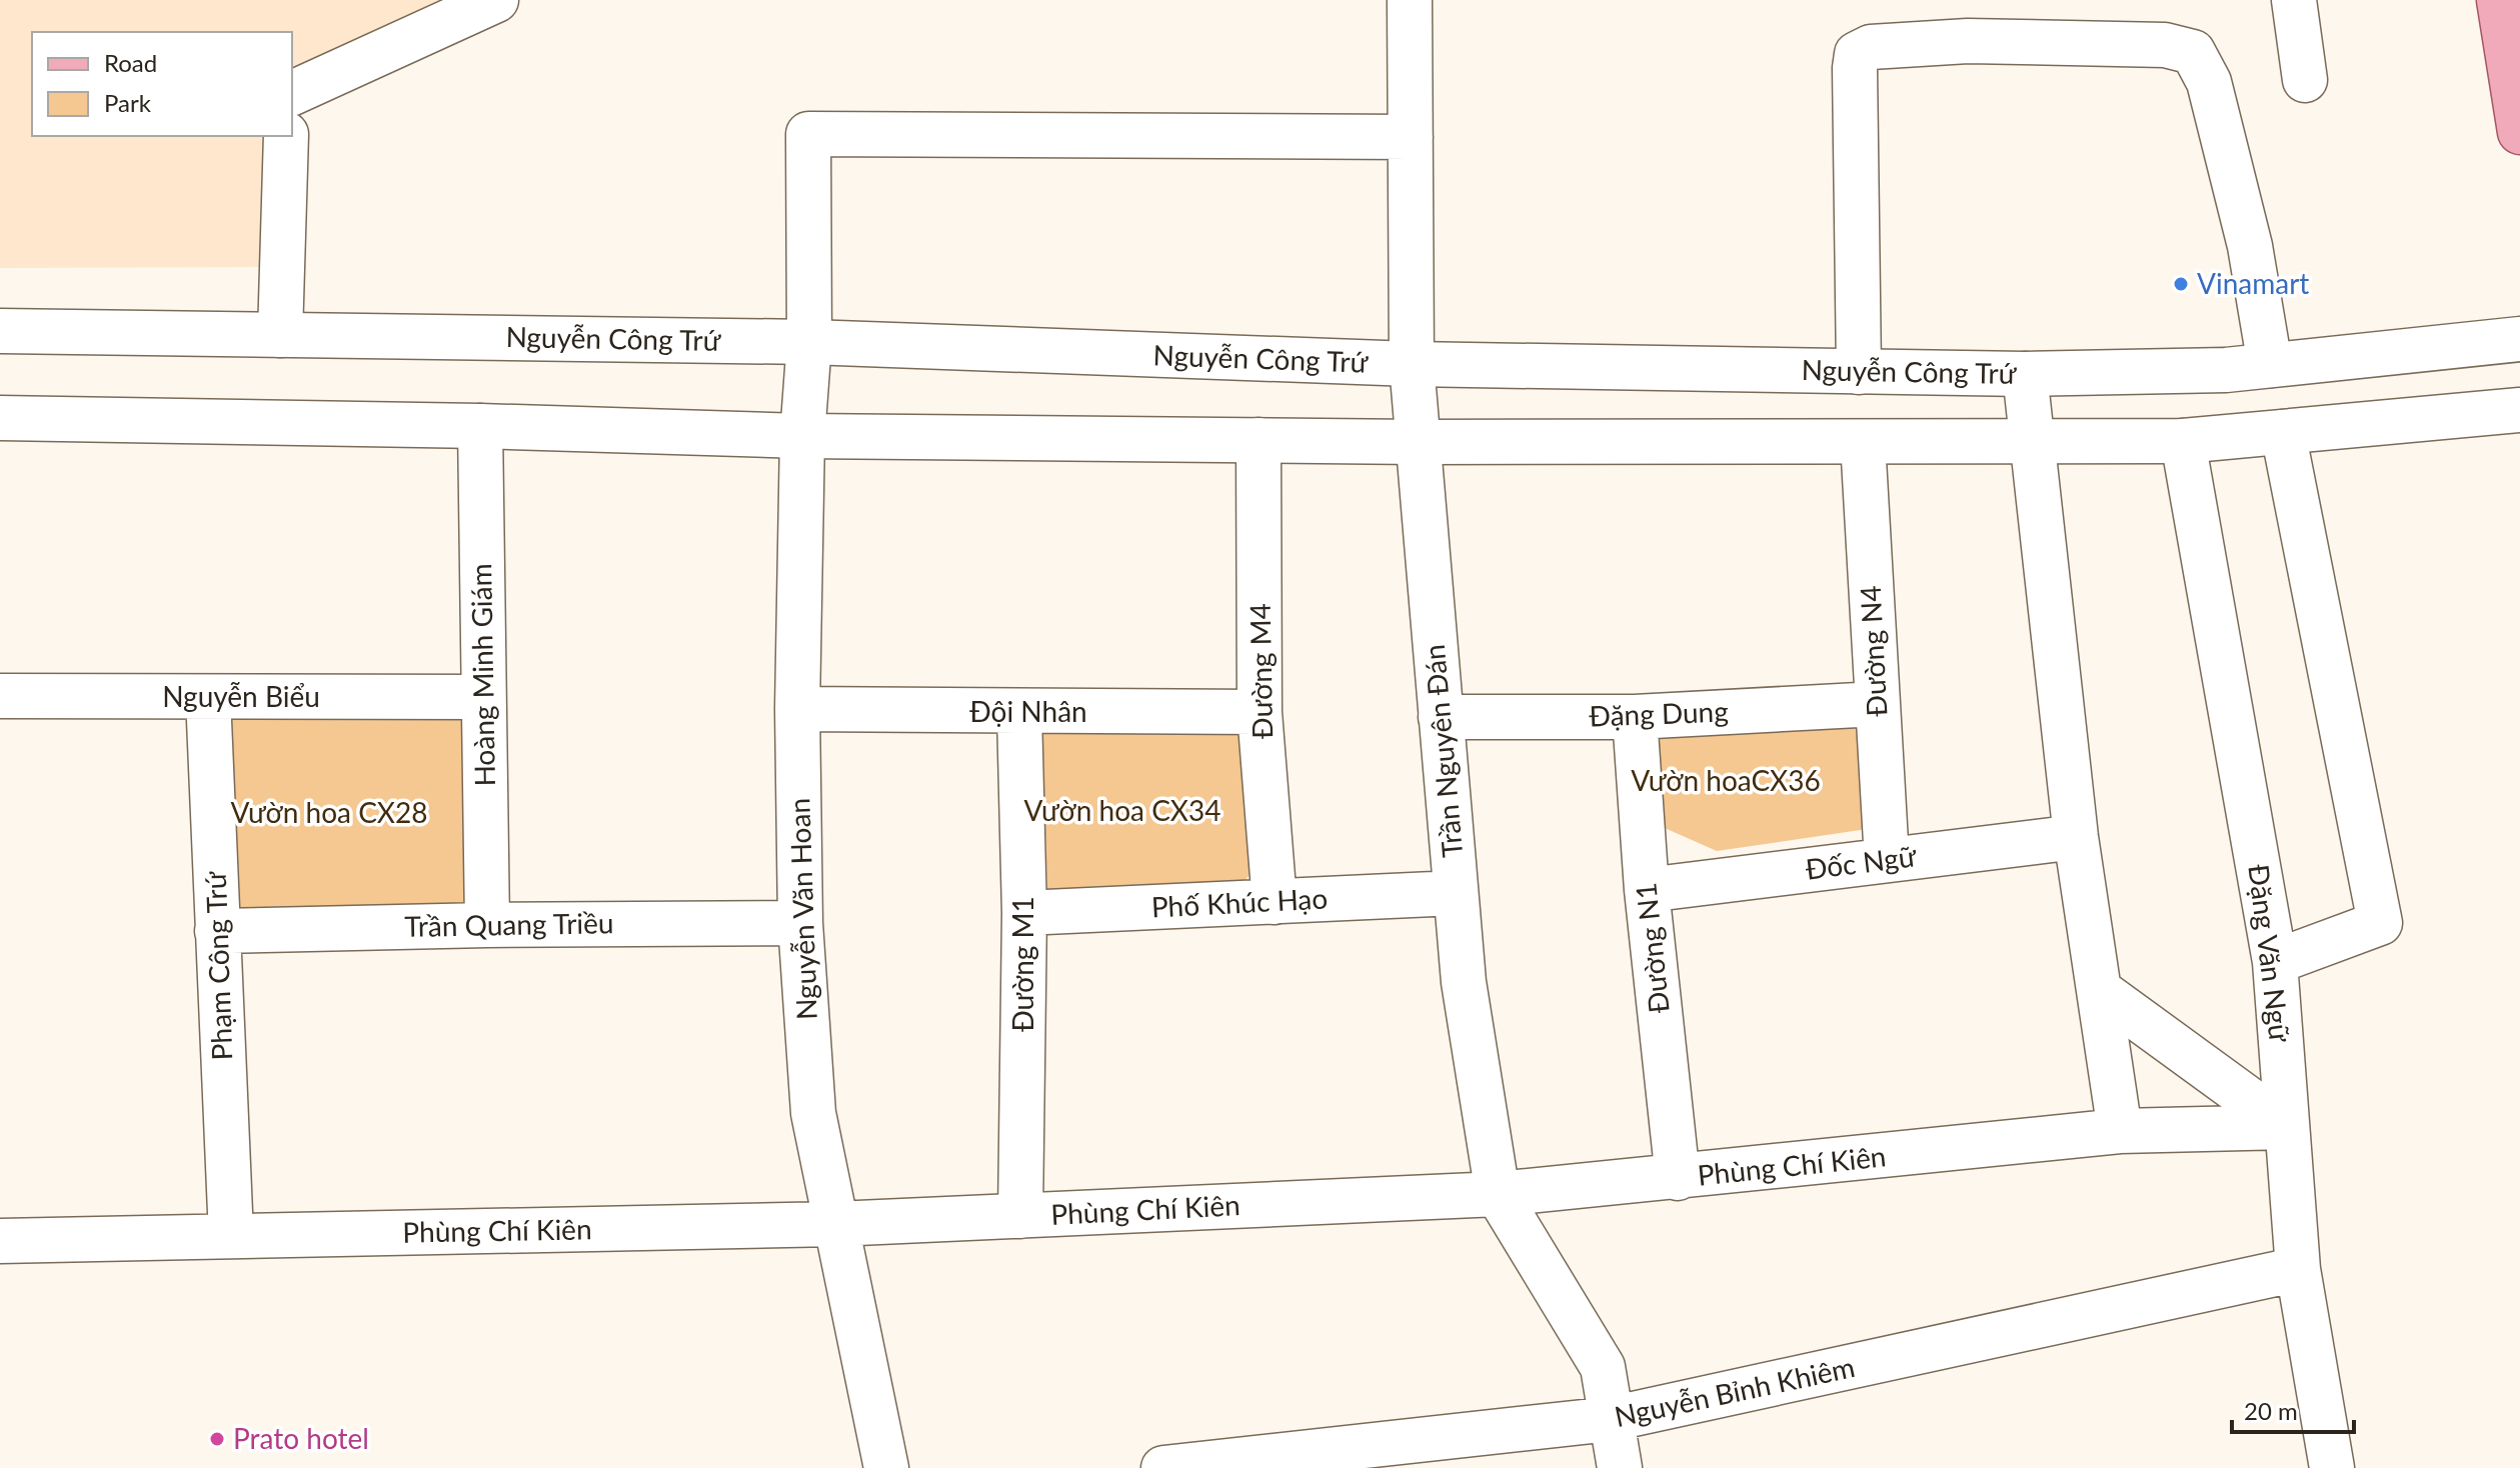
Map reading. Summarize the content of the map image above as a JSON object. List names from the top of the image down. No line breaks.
{"streets":{"street":["Nguyễn Công Trứ","Đường N4","Đường M4","Hoàng Minh Giám","Nguyễn Biểu","Đội Nhân","Đặng Dung","Trần Nguyên Đán","Đốc Ngữ","Phố Khúc Hạo","Nguyễn Văn Hoan","Trần Quang Triều","Đường N1","Đặng Văn Ngữ","Đường M1","Phạm Công Trứ","Phùng Chí Kiên","Nguyễn Bỉnh Khiêm"]},"crossings":[["Nguyễn Công Trứ","Trần Nguyên Đán"],["Nguyễn Công Trứ","Nguyễn Văn Hoan"],["Đường N4","Đặng Dung"],["Đường N4","Đốc Ngữ"],["Đường M4","Đội Nhân"],["Đường M4","Phố Khúc Hạo"],["Hoàng Minh Giám","Nguyễn Biểu"],["Hoàng Minh Giám","Trần Quang Triều"],["Nguyễn Biểu","Phạm Công Trứ"],["Đội Nhân","Nguyễn Văn Hoan"],["Đội Nhân","Đường M1"],["Đặng Dung","Trần Nguyên Đán"],["Đặng Dung","Đường N1"],["Trần Nguyên Đán","Phố Khúc Hạo"],["Trần Nguyên Đán","Nguyễn Văn Hoan"],["Trần Nguyên Đán","Phùng Chí Kiên"],["Trần Nguyên Đán","Nguyễn Bỉnh Khiêm"],["Đốc Ngữ","Đường N1"],["Phố Khúc Hạo","Đường M1"],["Nguyễn Văn Hoan","Trần Quang Triều"],["Nguyễn Văn Hoan","Phùng Chí Kiên"],["Trần Quang Triều","Phạm Công Trứ"],["Đường N1","Phùng Chí Kiên"],["Đặng Văn Ngữ","Phùng Chí Kiên"],["Đặng Văn Ngữ","Nguyễn Bỉnh Khiêm"],["Đường M1","Phùng Chí Kiên"],["Phạm Công Trứ","Phùng Chí Kiên"]],"parks":["Vườn hoaCX36","Vườn hoa CX34","Vườn hoa CX28"],"places":["Vinamart","Prato hotel"],"legend":["Road","Park"],"scale_bar":"20 m"}
